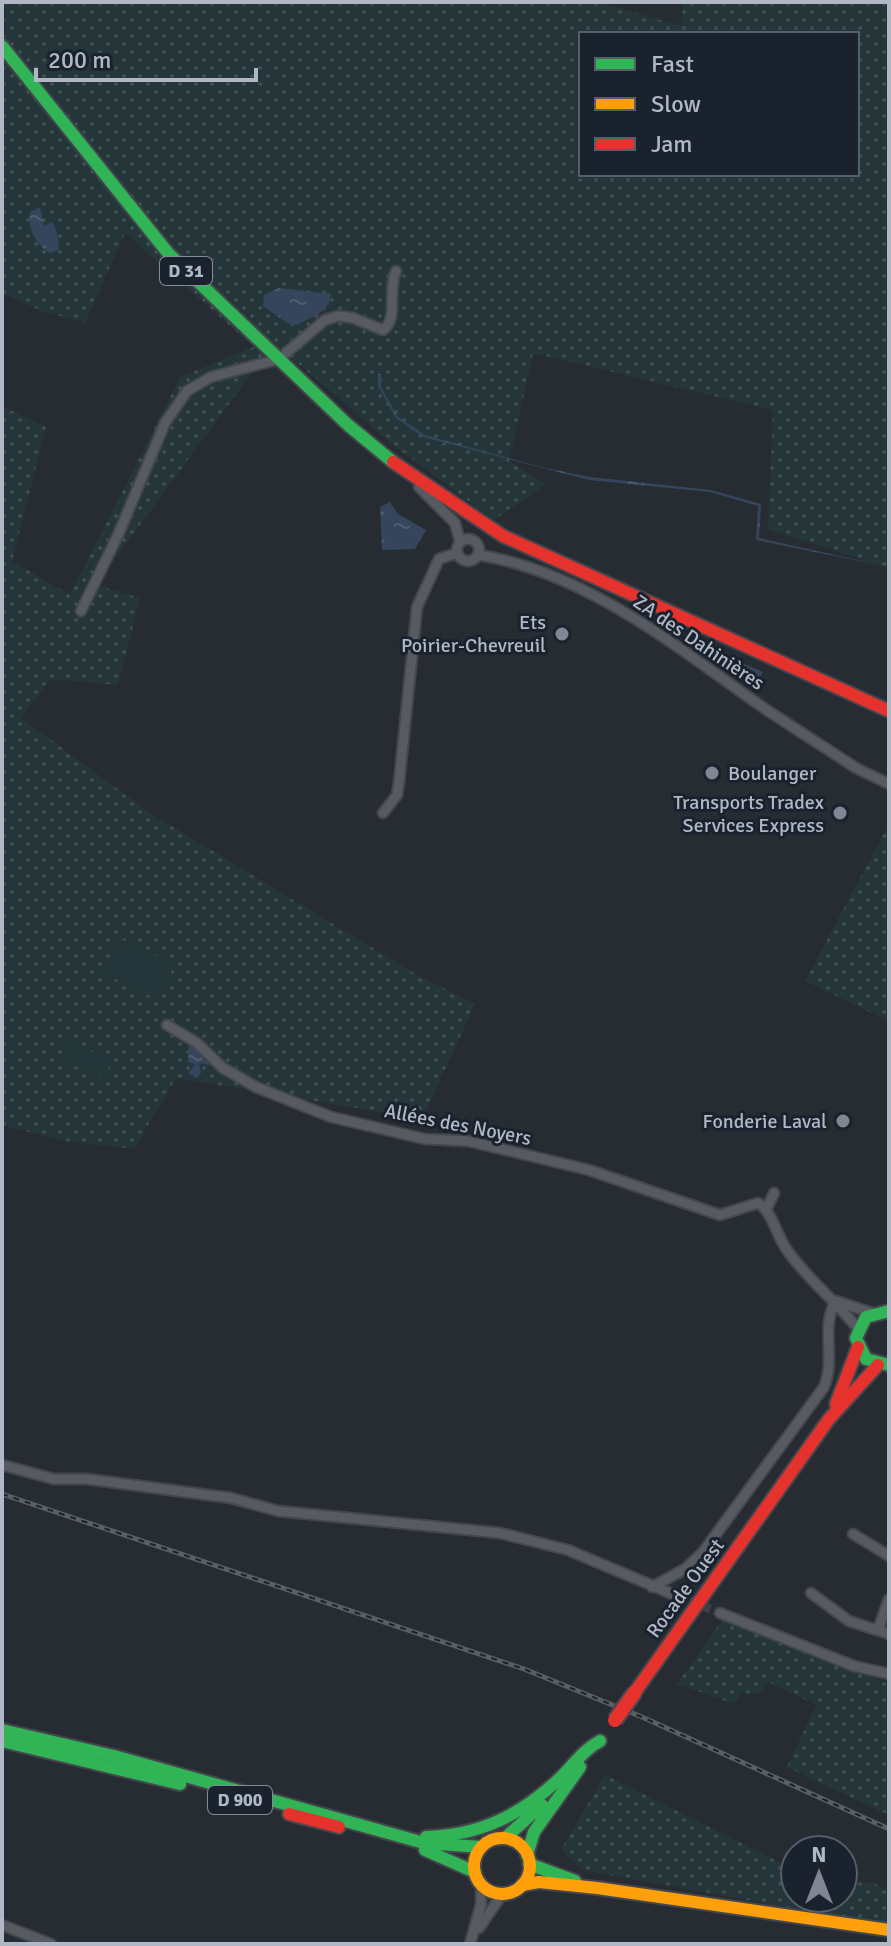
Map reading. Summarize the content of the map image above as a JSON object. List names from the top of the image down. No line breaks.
{"streets":{"main road":["D 31","Rocade Ouest","D 900"],"street":["ZA des Dahinières","Allées des Noyers"]},"crossings":[["Rocade Ouest","D 900"]],"places":["Ets Poirier-Chevreuil","Boulanger","Transports Tradex Services Express","Fonderie Laval"],"legend":["Fast","Slow","Jam"],"scale_bar":"200 m","north":"top"}
